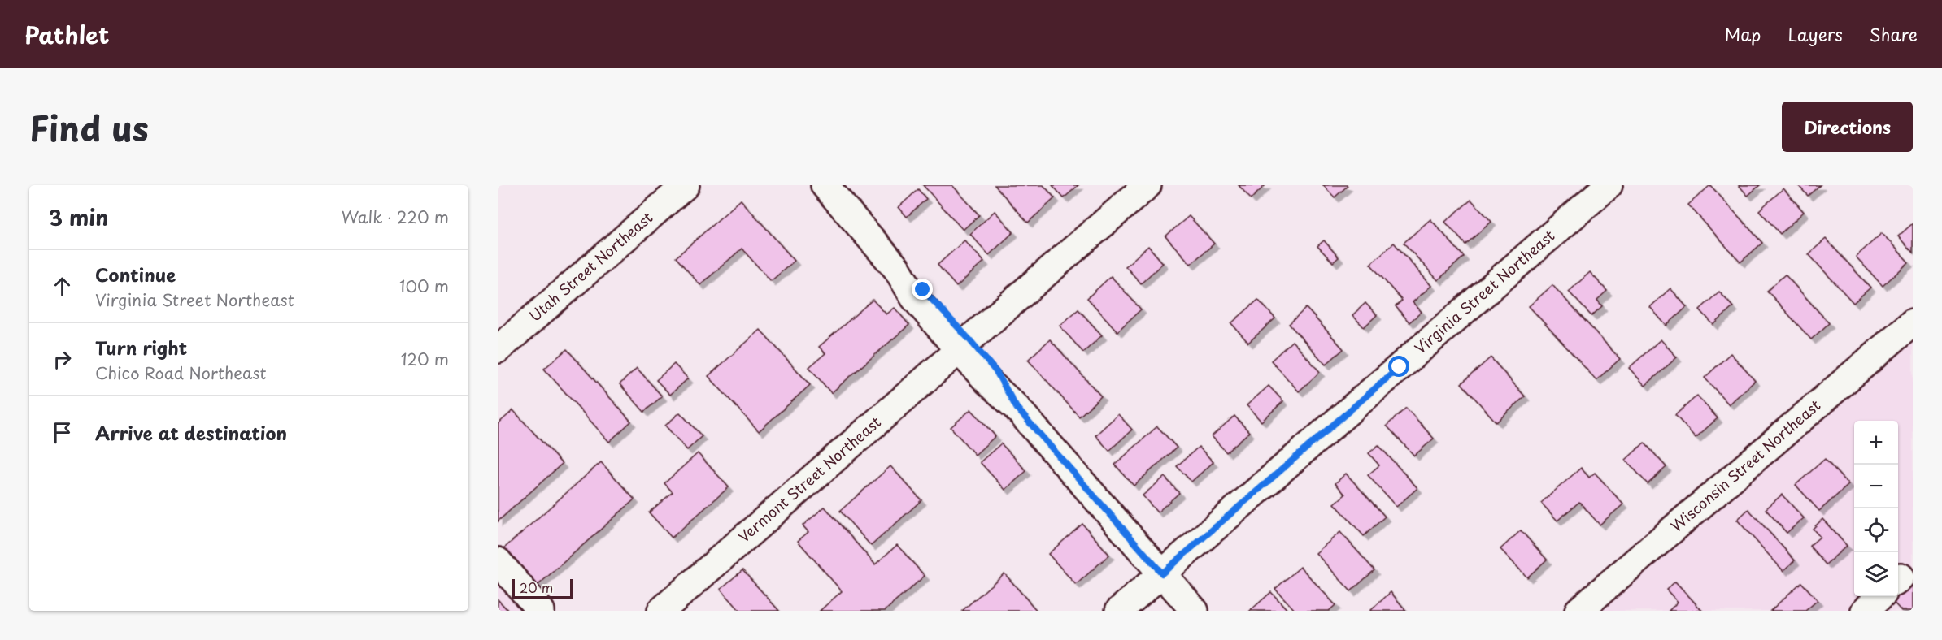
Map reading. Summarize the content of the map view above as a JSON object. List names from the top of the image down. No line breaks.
{"streets":{"street":["Utah Street Northeast","Virginia Street Northeast","Wisconsin Street Northeast","Vermont Street Northeast"]},"scale_bar":"20 m","page":{"header":"Pathlet","nav":["Map","Layers","Share"],"title":"Find us","buttons":"Directions","heading":["3 min","Walk · 220 m"],"list":[["Continue","Virginia Street Northeast","100 m"],["Turn right","Chico Road Northeast","120 m"],"Arrive at destination"],"map_buttons":["+","−"],"scale":"20 m"}}
